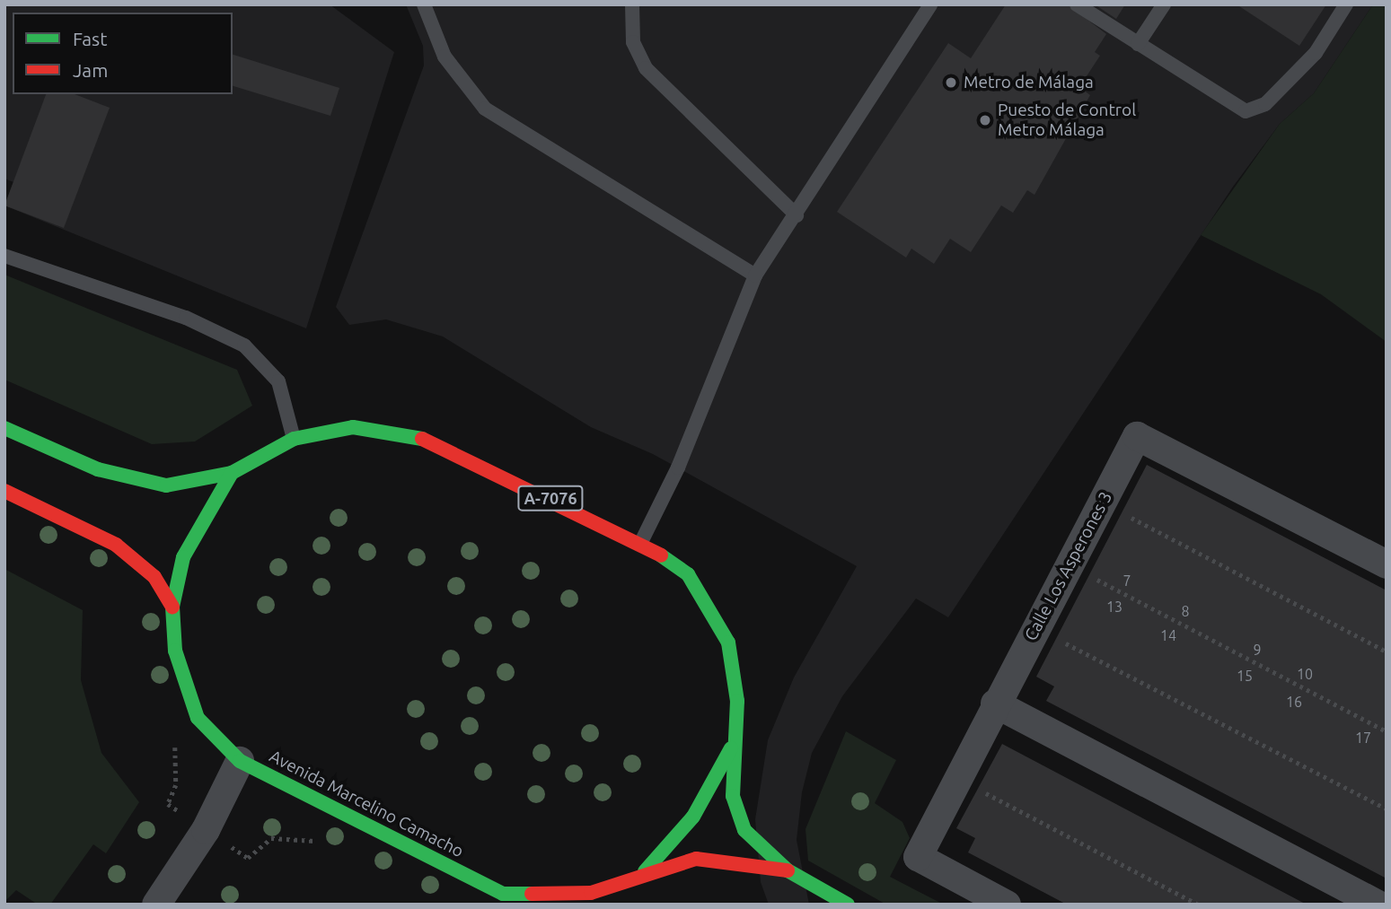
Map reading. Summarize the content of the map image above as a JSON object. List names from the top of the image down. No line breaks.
{"streets":{"main road":["A-7076","Avenida Marcelino Camacho"],"street":["Calle Los Asperones 3"]},"places":["Metro de Málaga","Puesto de Control Metro Málaga"],"house_numbers":["7","13","8","14","9","10","15","16","17"],"legend":["Fast","Jam"]}
